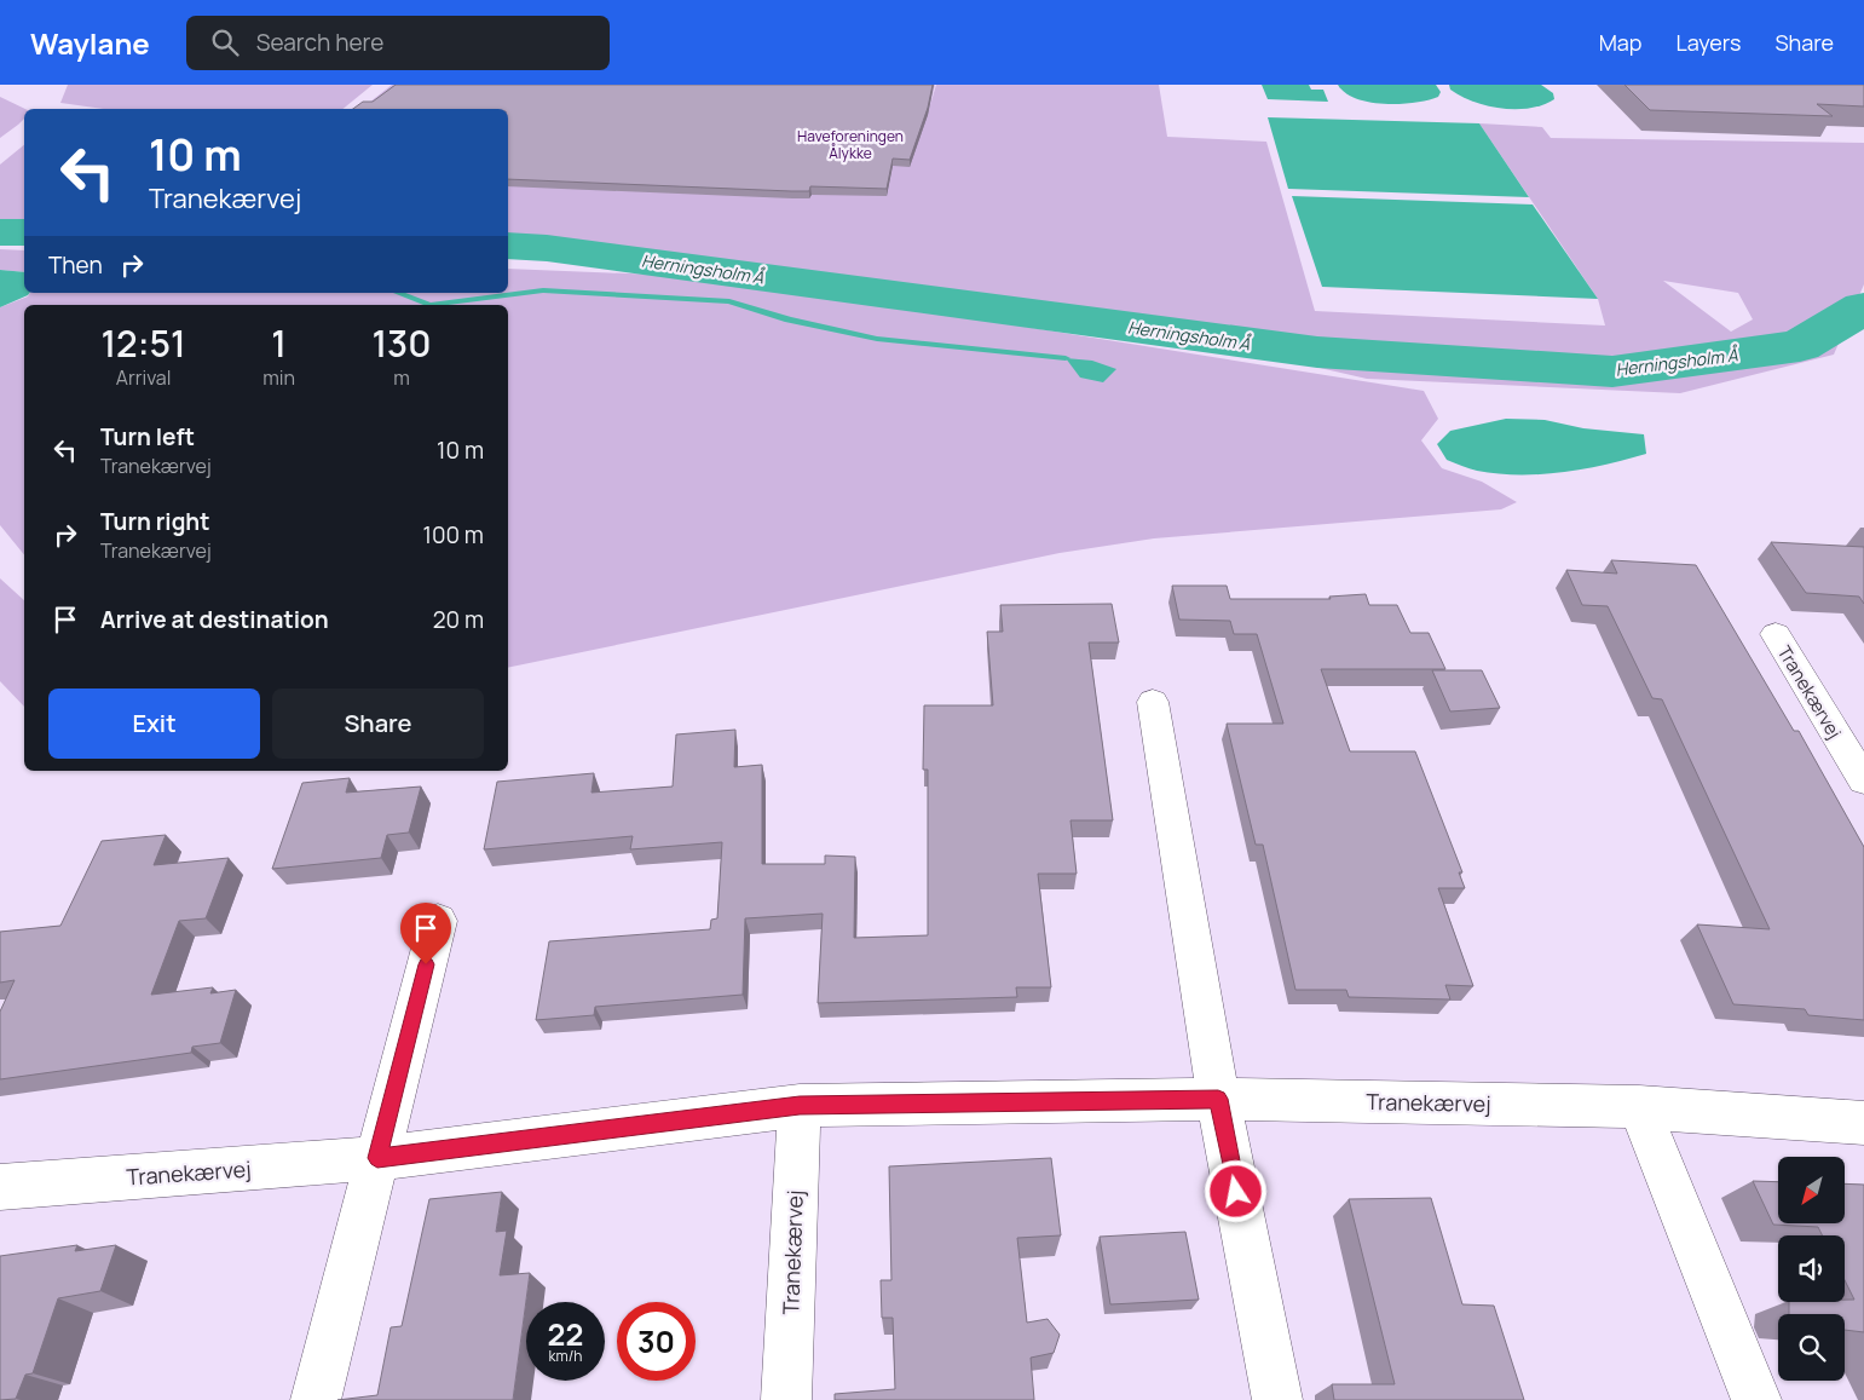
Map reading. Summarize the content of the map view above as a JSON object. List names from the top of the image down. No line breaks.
{"streets":{"street":["Tranekærvej"]},"water":["Herningsholm Å"],"parks":["Haveforeningen Ålykke"],"north":"bottom left","page":{"header":"Waylane","search":"Search here","nav":["Map","Layers","Share"],"turn":["10 m","Tranekærvej"],"then":"Then","eta":["12:51","Arrival","1","min","130","m"],"list":[{"name":"Turn left","note":"Tranekærvej","value":"10 m"},{"name":"Turn right","note":"Tranekærvej","value":"100 m"},{"name":"Arrive at destination","value":"20 m"}],"buttons":["Exit","Share"],"speed":"22 km/h","limit":"30"}}
